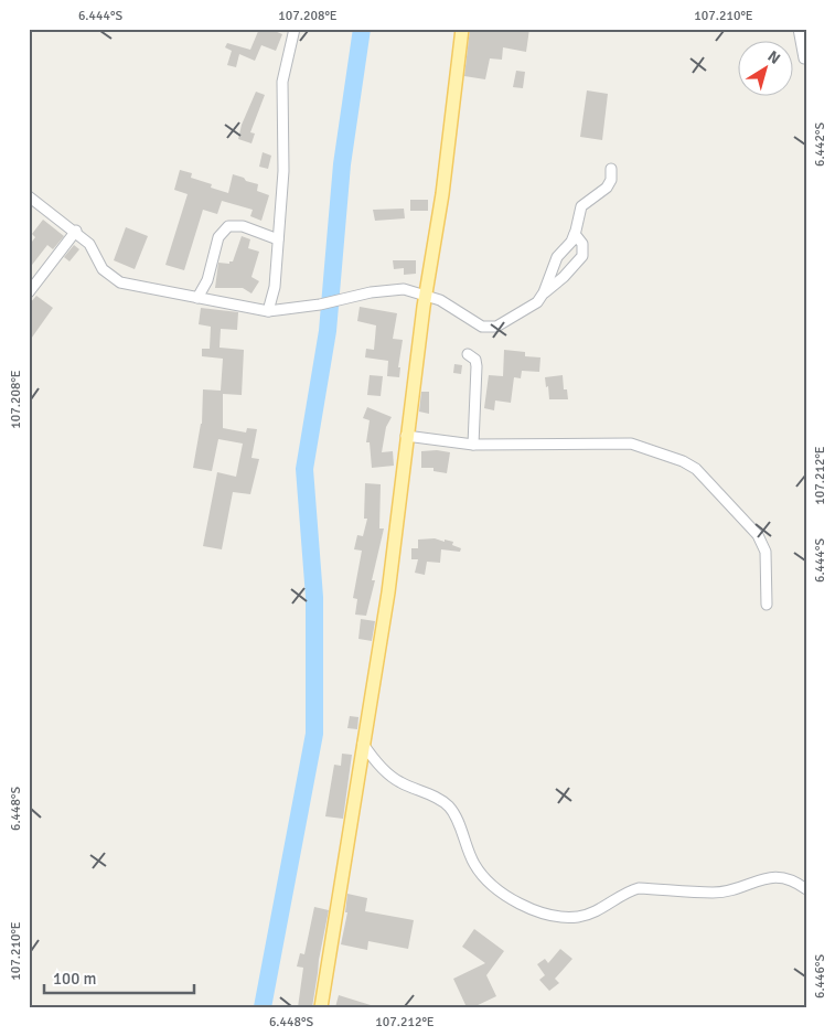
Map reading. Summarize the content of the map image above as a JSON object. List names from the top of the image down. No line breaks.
{"scale_bar":"100 m","north":"top right","coordinates":["6.444°S","107.208°E","107.210°E","6.442°S","107.212°E","6.448°S","6.446°S"]}
